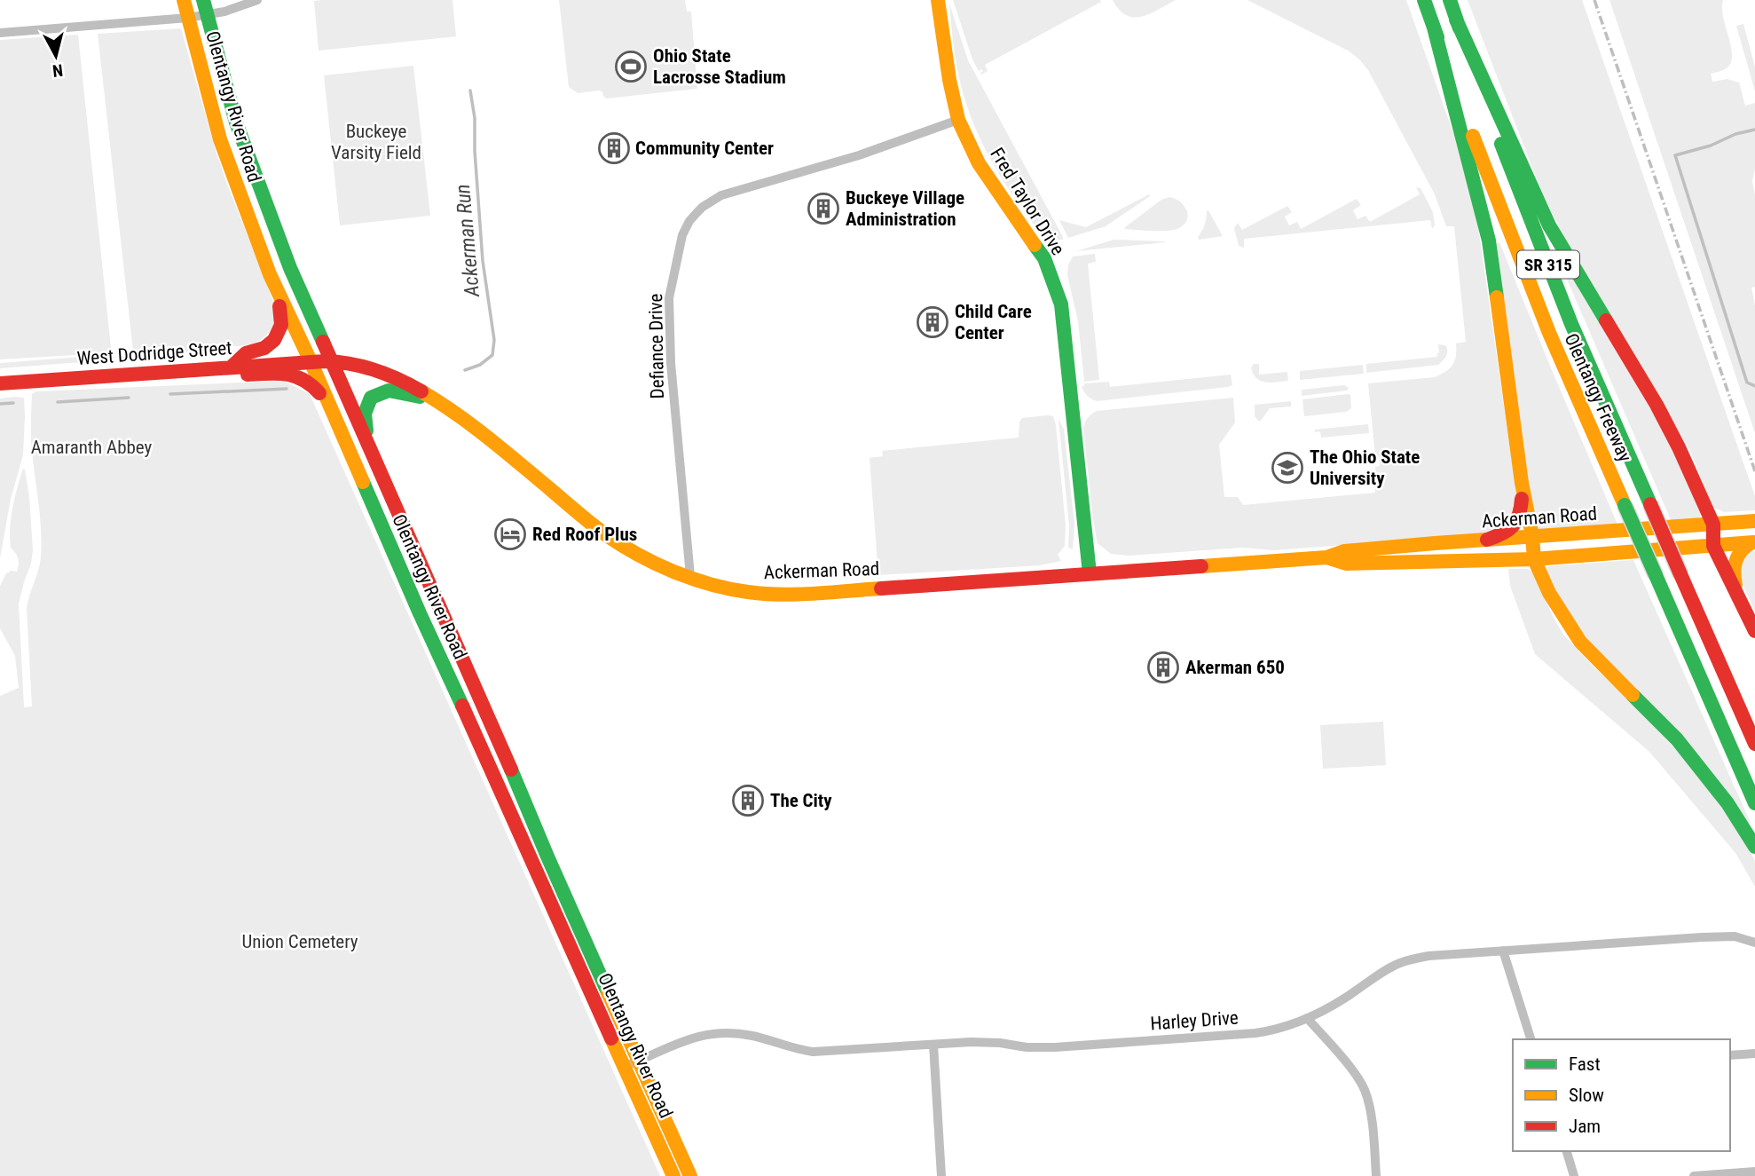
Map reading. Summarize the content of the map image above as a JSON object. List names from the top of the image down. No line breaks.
{"streets":{"main road":["Olentangy River Road","Fred Taylor Drive","SR 315","West Dodridge Street","Olentangy Freeway","Ackerman Road"],"street":["Defiance Drive","Harley Drive"]},"crossings":[["Olentangy River Road","West Dodridge Street"],["Olentangy River Road","Ackerman Road"],["Olentangy River Road","Harley Drive"],["Fred Taylor Drive","Defiance Drive"],["Fred Taylor Drive","Ackerman Road"],["Defiance Drive","Ackerman Road"],["West Dodridge Street","Ackerman Road"]],"water":["Ackerman Run"],"parks":["Buckeye Varsity Field","Amaranth Abbey","Union Cemetery"],"places":{"sports":["Ohio State Lacrosse Stadium"],"building":["Community Center","Buckeye Village Administration","Child Care Center","Akerman 650","The City"],"school or university":["The Ohio State University"],"hotel":["Red Roof Plus"]},"legend":["Fast","Slow","Jam"],"north":"bottom"}
